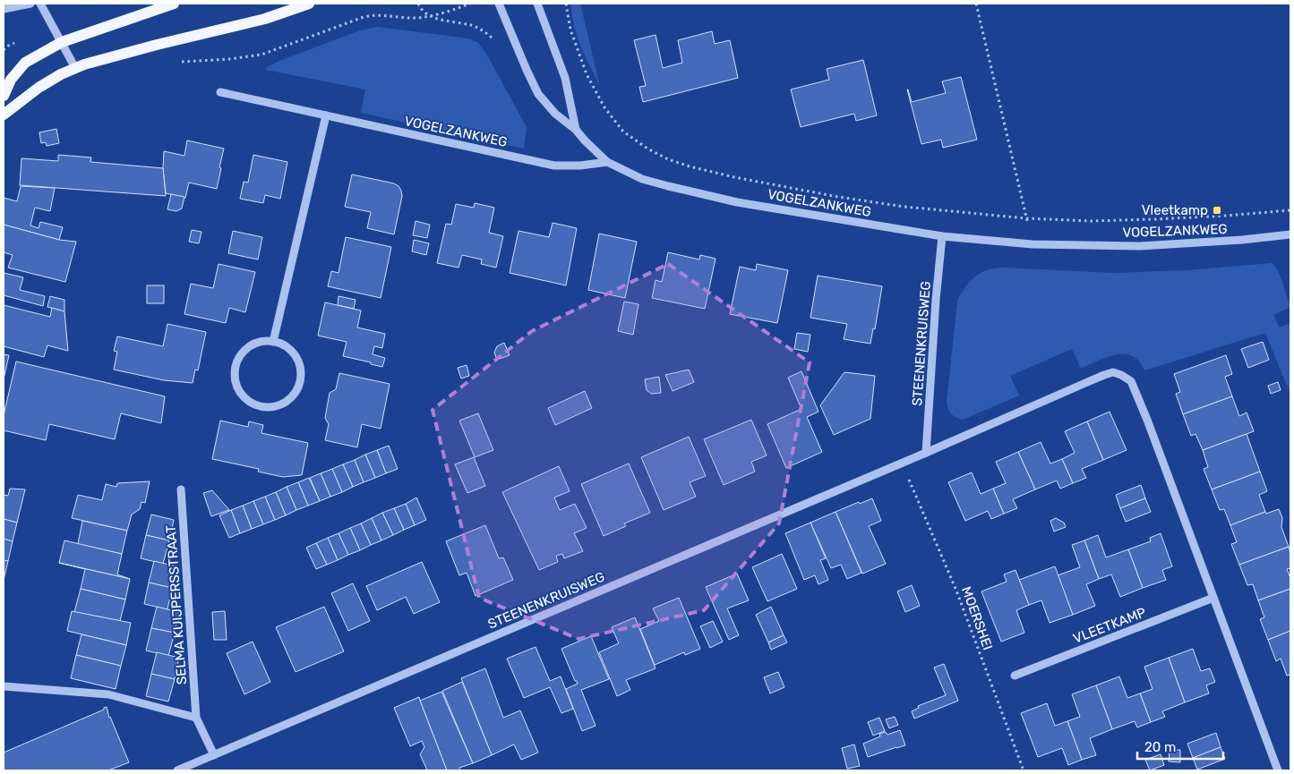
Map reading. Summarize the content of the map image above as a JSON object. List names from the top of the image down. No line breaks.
{"streets":{"street":["VOGELZANKWEG","STEENENKRUISWEG","SELMA KUIJPERSSTRAAT","VLEETKAMP"],"path":["MOERSHEI"]},"crossings":[["VOGELZANKWEG","STEENENKRUISWEG"],["STEENENKRUISWEG","SELMA KUIJPERSSTRAAT"],["STEENENKRUISWEG","VLEETKAMP"]],"places":{"transit":["Vleetkamp"]},"scale_bar":"20 m"}
